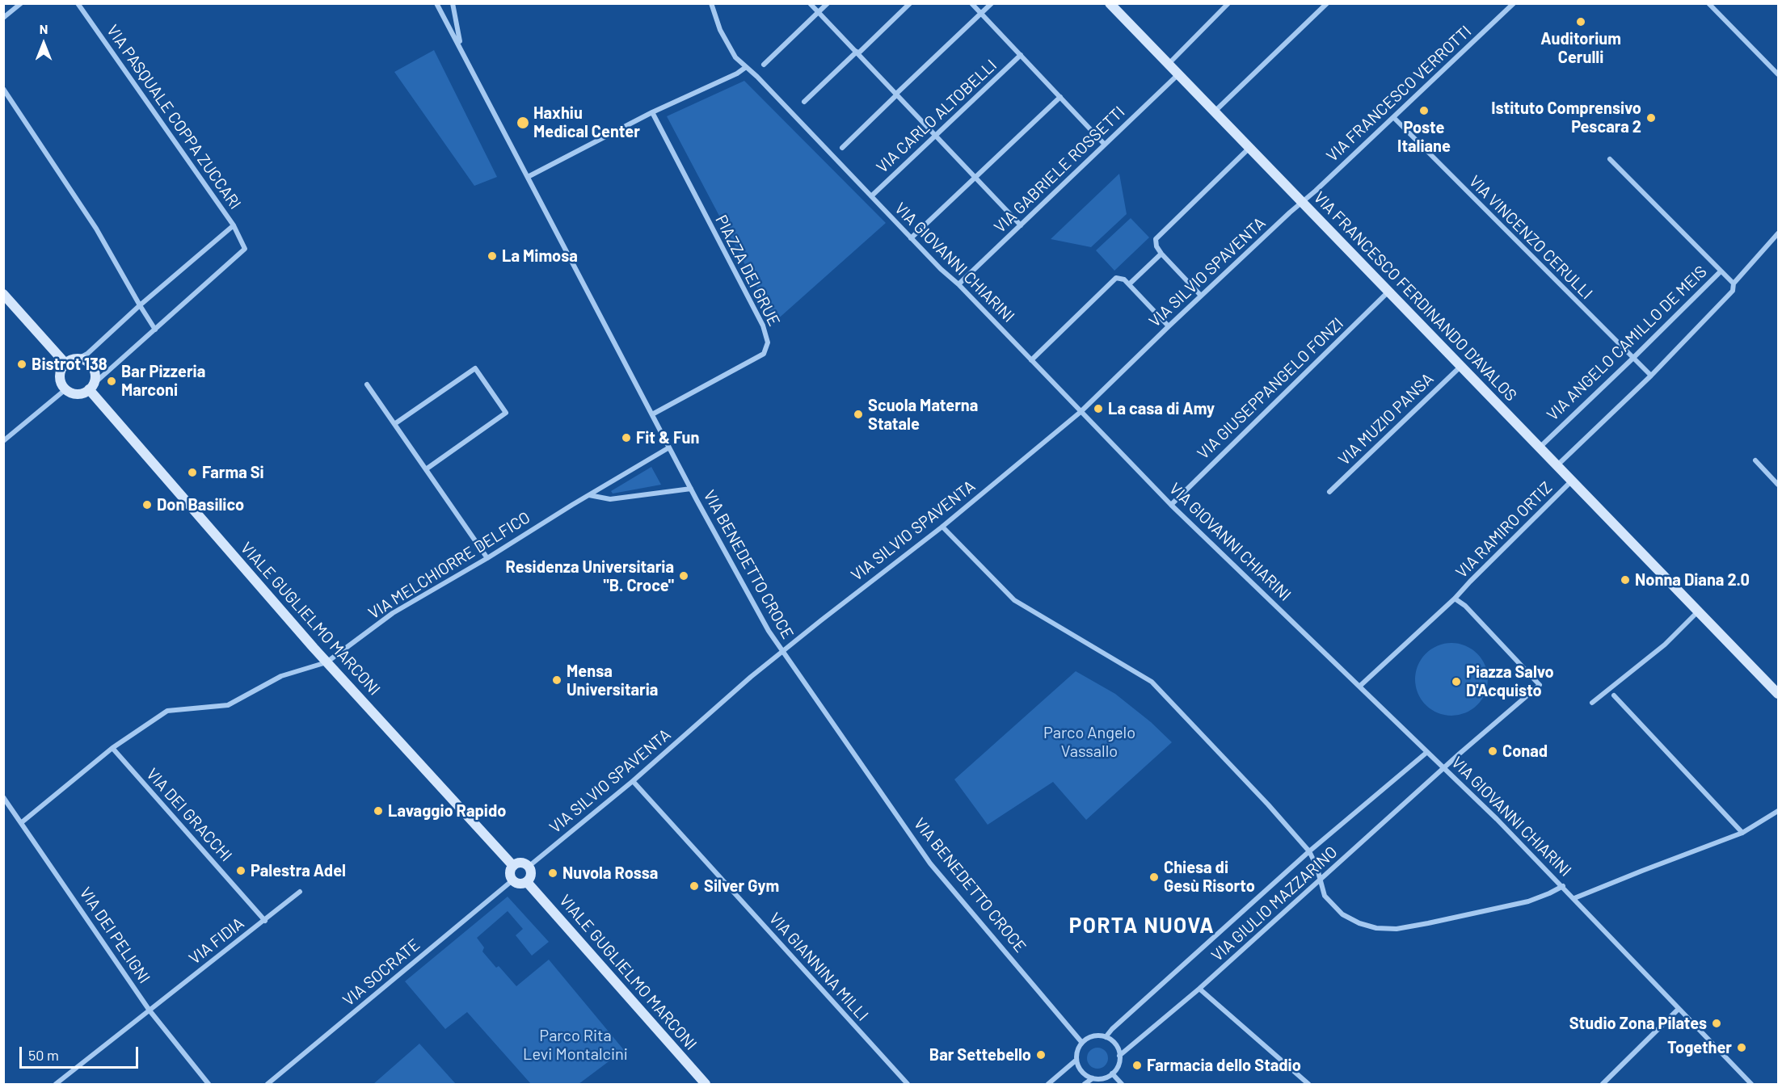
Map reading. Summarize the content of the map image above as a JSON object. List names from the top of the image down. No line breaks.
{"streets":{"main road":["VIA FRANCESCO FERDINANDO D'AVALOS","VIALE GUGLIELMO MARCONI"],"street":["VIA FRANCESCO VERROTTI","VIA CARLO ALTOBELLI","VIA PASQUALE COPPA ZUCCARI","VIA GABRIELE ROSSETTI","VIA VINCENZO CERULLI","VIA GIOVANNI CHIARINI","PIAZZA DEI GRUE","VIA SILVIO SPAVENTA","VIA ANGELO CAMILLO DE MEIS","VIA GIUSEPPANGELO FONZI","VIA MUZIO PANSA","VIA RAMIRO ORTIZ","VIA BENEDETTO CROCE","VIA MELCHIORRE DELFICO","VIA DEI GRACCHI","VIA GIULIO MAZZARINO","VIA DEI PELIGNI","VIA FIDIA","VIA GIANNINA MILLI","VIA SOCRATE"]},"crossings":[["VIA FRANCESCO VERROTTI","VIA VINCENZO CERULLI"],["VIA FRANCESCO VERROTTI","VIA SILVIO SPAVENTA"],["VIA FRANCESCO VERROTTI","VIA FRANCESCO FERDINANDO D'AVALOS"],["VIA CARLO ALTOBELLI","VIA GIOVANNI CHIARINI"],["VIA GABRIELE ROSSETTI","VIA GIOVANNI CHIARINI"],["VIA GABRIELE ROSSETTI","VIA FRANCESCO FERDINANDO D'AVALOS"],["VIA VINCENZO CERULLI","VIA ANGELO CAMILLO DE MEIS"],["VIA GIOVANNI CHIARINI","VIA SILVIO SPAVENTA"],["VIA GIOVANNI CHIARINI","VIA GIUSEPPANGELO FONZI"],["VIA GIOVANNI CHIARINI","VIA GIULIO MAZZARINO"],["PIAZZA DEI GRUE","VIA BENEDETTO CROCE"],["VIA SILVIO SPAVENTA","VIA FRANCESCO FERDINANDO D'AVALOS"],["VIA SILVIO SPAVENTA","VIA BENEDETTO CROCE"],["VIA SILVIO SPAVENTA","VIALE GUGLIELMO MARCONI"],["VIA SILVIO SPAVENTA","VIA GIANNINA MILLI"],["VIA SILVIO SPAVENTA","VIA SOCRATE"],["VIA FRANCESCO FERDINANDO D'AVALOS","VIA ANGELO CAMILLO DE MEIS"],["VIA FRANCESCO FERDINANDO D'AVALOS","VIA GIUSEPPANGELO FONZI"],["VIA FRANCESCO FERDINANDO D'AVALOS","VIA MUZIO PANSA"],["VIA FRANCESCO FERDINANDO D'AVALOS","VIA RAMIRO ORTIZ"],["VIA BENEDETTO CROCE","VIA MELCHIORRE DELFICO"],["VIA BENEDETTO CROCE","VIA GIULIO MAZZARINO"],["VIA MELCHIORRE DELFICO","VIALE GUGLIELMO MARCONI"],["VIA MELCHIORRE DELFICO","VIA DEI GRACCHI"],["VIA MELCHIORRE DELFICO","VIA DEI PELIGNI"],["VIALE GUGLIELMO MARCONI","VIA SOCRATE"],["VIA DEI GRACCHI","VIA FIDIA"],["VIA DEI PELIGNI","VIA FIDIA"]],"districts":["PORTA NUOVA"],"parks":["Parco Angelo Vassallo","Parco Rita Levi Montalcini"],"places":["Auditorium Cerulli","Poste Italiane","Istituto Comprensivo Pescara 2","Haxhiu Medical Center","La Mimosa","Bistrot 138","Bar Pizzeria Marconi","La casa di Amy","Scuola Materna Statale","Fit & Fun","Farma Si","Don Basilico","Residenza Universitaria \"B. Croce\"","Nonna Diana 2.0","Mensa Universitaria","Piazza Salvo D'Acquisto","Conad","Lavaggio Rapido","Palestra Adel","Nuvola Rossa","Chiesa di Gesù Risorto","Silver Gym","Studio Zona Pilates","Together","Bar Settebello","Farmacia dello Stadio"],"scale_bar":"50 m","north":"top"}
